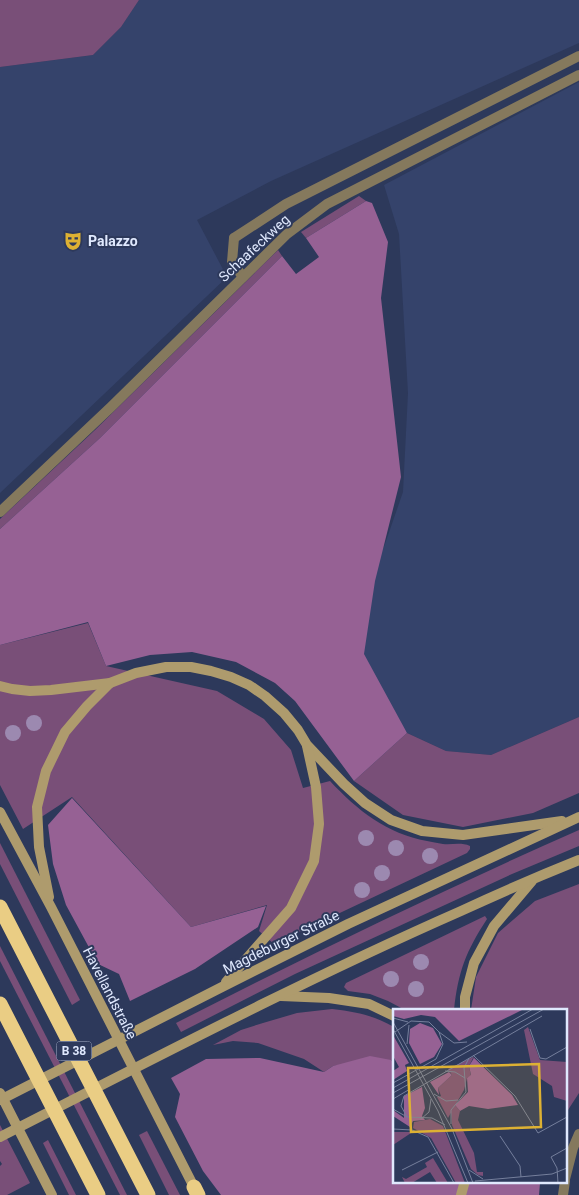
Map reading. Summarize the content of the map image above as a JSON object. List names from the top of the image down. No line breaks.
{"streets":{"highway":["B 38"],"main road":["Magdeburger Straße","Havellandstraße"],"street":["Schaafeckweg"]},"places":{"theatre":["Palazzo"]}}
